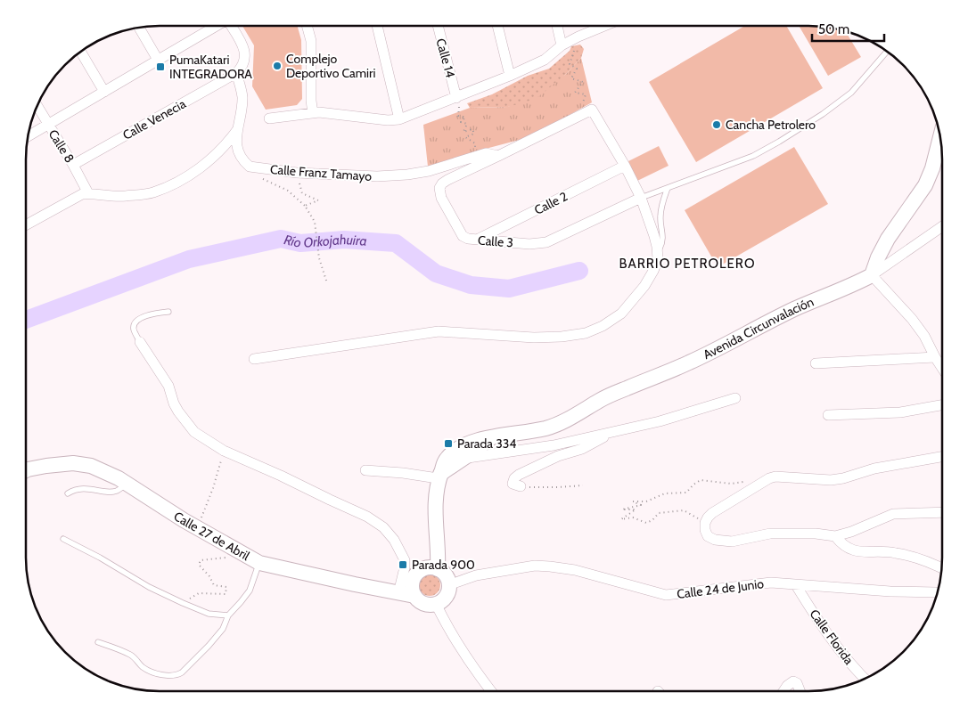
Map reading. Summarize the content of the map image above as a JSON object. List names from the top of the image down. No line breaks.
{"streets":{"main road":["Avenida Circunvalación","Calle 27 de Abril"],"street":["Calle 14","Calle Venecia","Calle 8","Calle Franz Tamayo","Calle 2","Calle 3","Calle 24 de Junio","Calle Florida"]},"crossings":[["Calle Venecia","Calle 8"],["Calle Franz Tamayo","Calle 3"],["Calle 2","Calle 3"],["Calle 27 de Abril","Calle 24 de Junio"],["Calle 24 de Junio","Calle Florida"]],"districts":["BARRIO PETROLERO"],"water":["Río Orkojahuira"],"places":{"other":["Complejo Deportivo Camiri","Cancha Petrolero"],"transit":["PumaKatari INTEGRADORA","Parada 334","Parada 900"]},"scale_bar":"50 m"}
